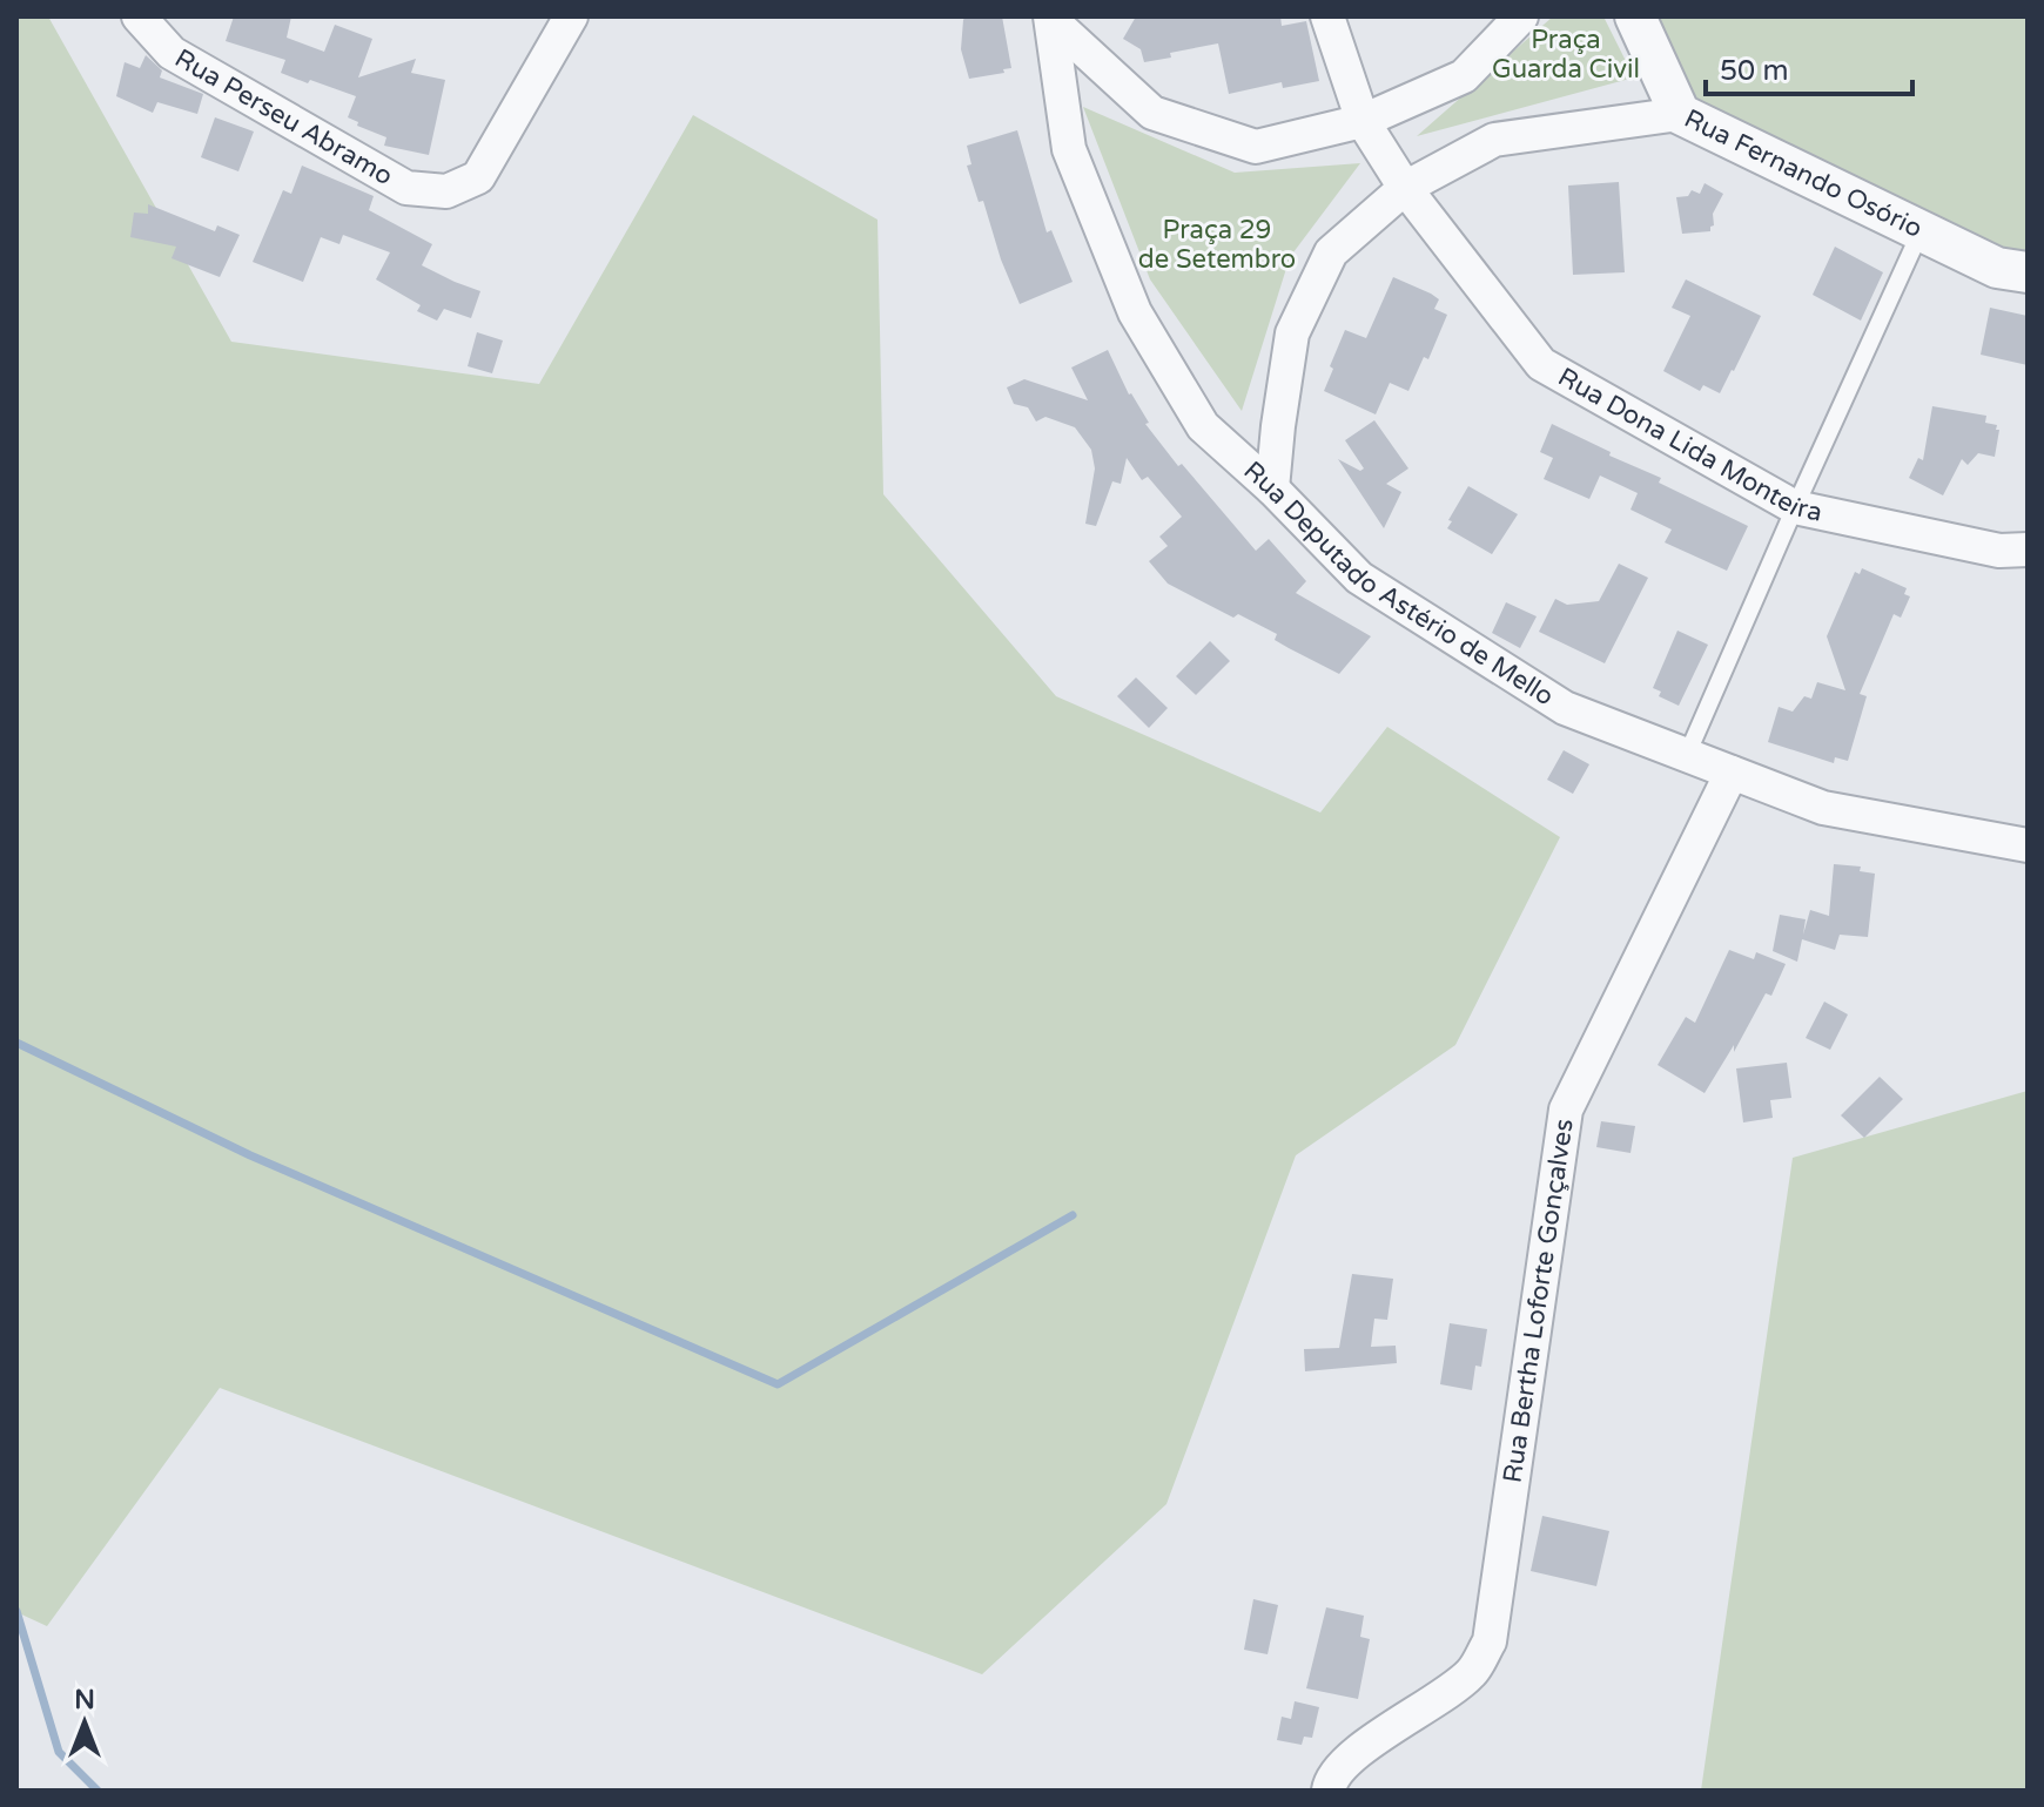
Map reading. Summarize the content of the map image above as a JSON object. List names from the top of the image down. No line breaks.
{"streets":{"street":["Rua Perseu Abramo","Rua Fernando Osório","Rua Dona Lida Monteira","Rua Deputado Astério de Mello","Rua Bertha Loforte Gonçalves"]},"crossings":[["Rua Deputado Astério de Mello","Rua Bertha Loforte Gonçalves"]],"parks":["Praça Guarda Civil","Praça 29 de Setembro"],"scale_bar":"50 m","north":"top"}
